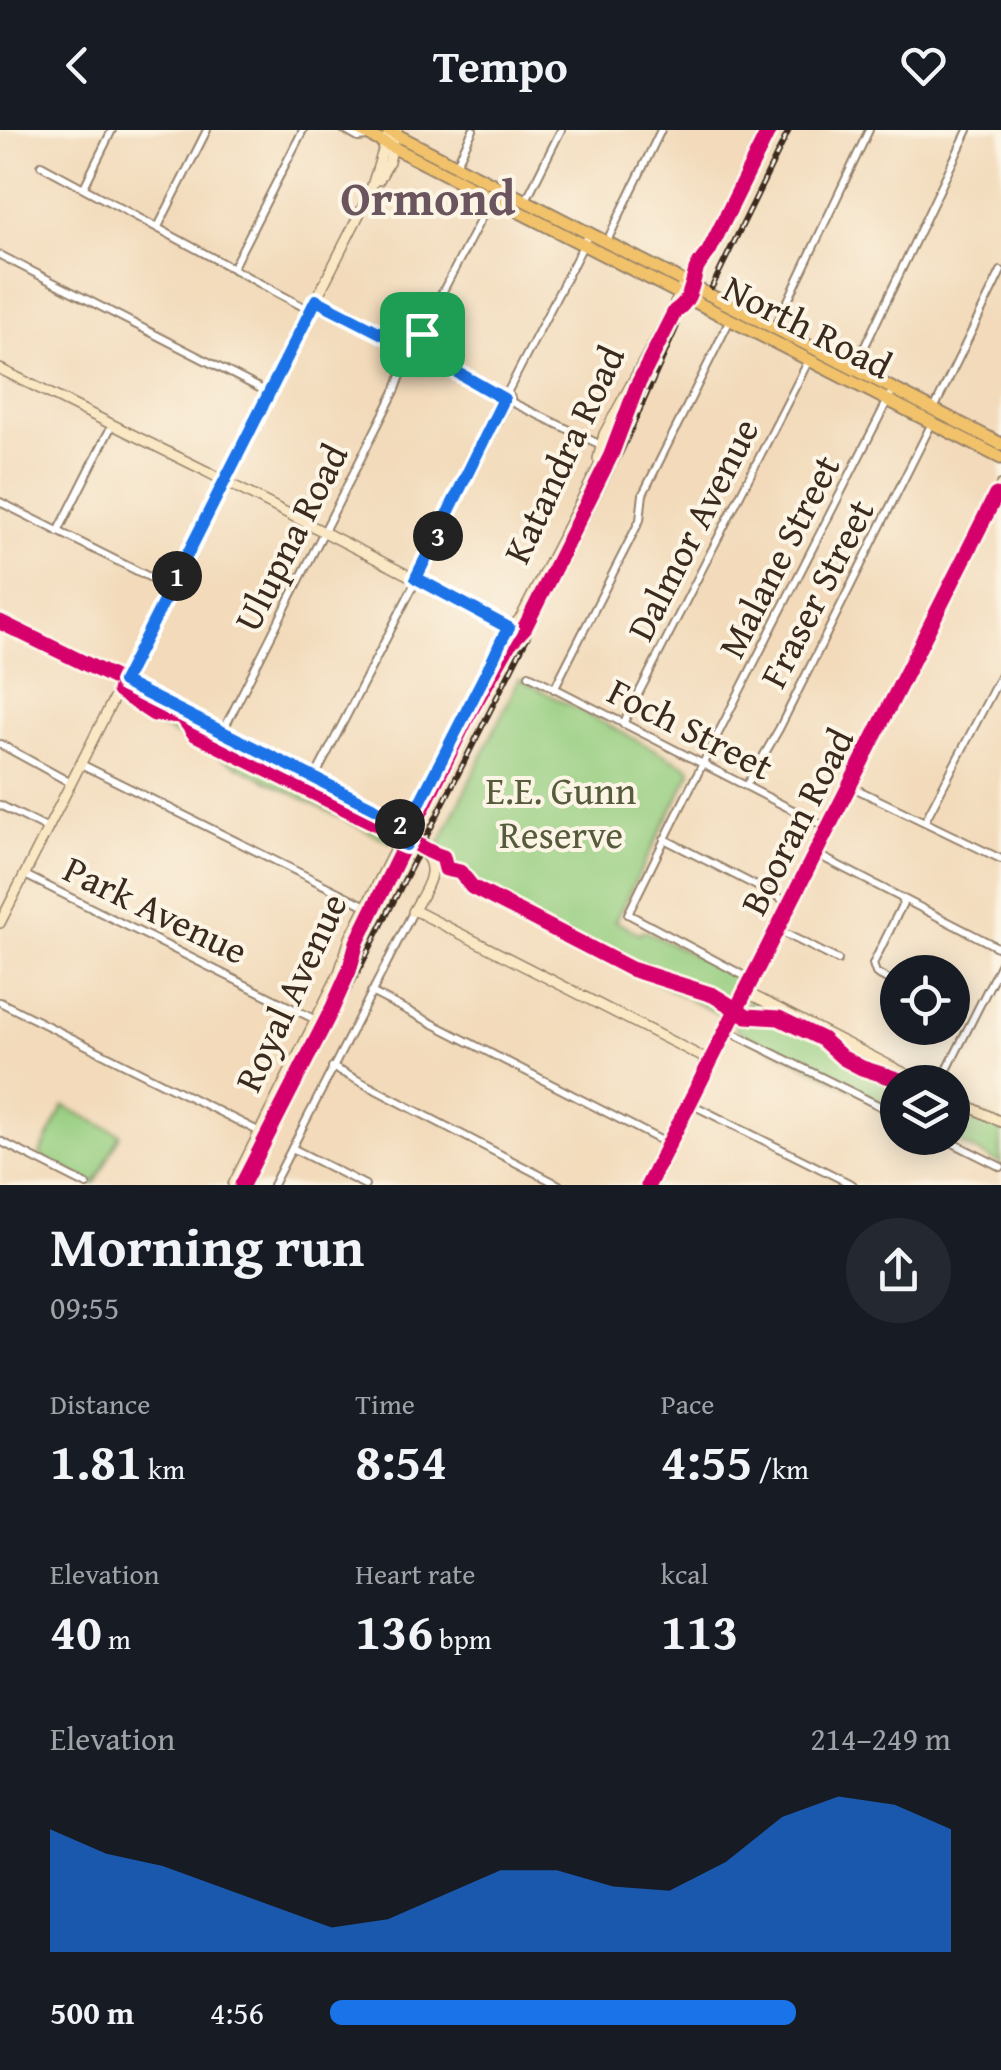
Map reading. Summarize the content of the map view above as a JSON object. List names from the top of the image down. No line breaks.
{"streets":{"highway":["North Road"],"street":["Katandra Road","Dalmor Avenue","Ulupna Road","Malane Street","Fraser Street","Foch Street","Booran Road","Park Avenue","Royal Avenue"]},"crossings":[["North Road","Katandra Road"],["North Road","Dalmor Avenue"],["North Road","Ulupna Road"],["North Road","Malane Street"],["North Road","Fraser Street"],["Katandra Road","Royal Avenue"],["Dalmor Avenue","Foch Street"],["Malane Street","Foch Street"],["Malane Street","Booran Road"],["Fraser Street","Foch Street"],["Foch Street","Booran Road"],["Park Avenue","Royal Avenue"]],"districts":["Ormond"],"parks":["E.E. Gunn Reserve"],"page":{"header":"Tempo","pins":["3","1","2"],"heading":["Morning run","09:55"],"stats":[["Distance","1.81 km"],["Time","8:54"],["Pace","4:55 /km"],["Elevation","40 m"],["Heart rate","136 bpm"],["kcal","113"]],"chart":["Elevation","214–249 m"],"list":[{"name":"500 m","note":"4:56"}]}}
